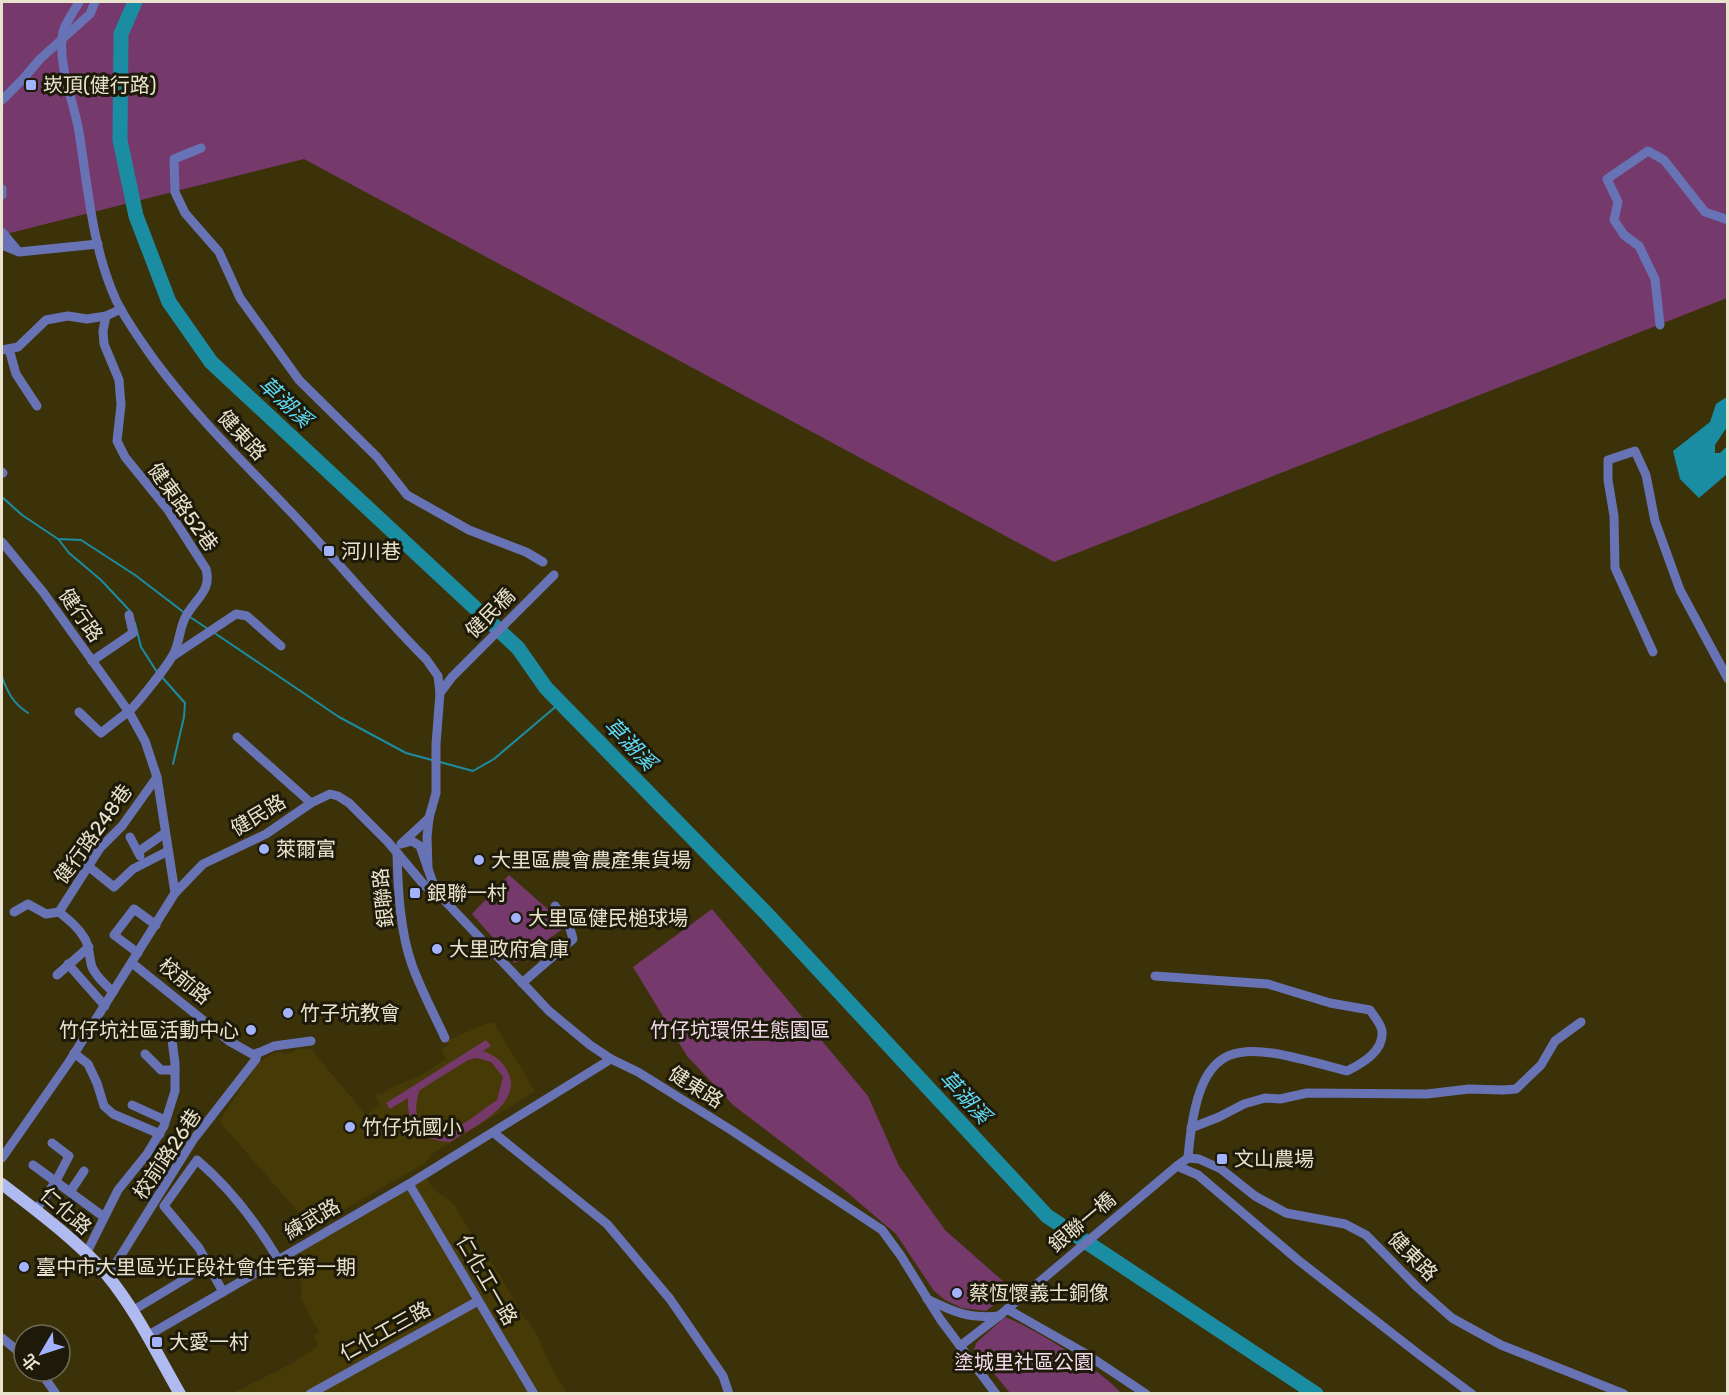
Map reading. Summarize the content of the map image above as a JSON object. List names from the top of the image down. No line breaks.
{"streets":{"main road":["仁化路"],"street":["健東路","健東路52巷","健民橋","健行路","健民路","健行路248巷","銀聯路","校前路","校前路26巷","練武路","銀聯一橋","仁化工一路","仁化工三路"]},"crossings":[["健東路","健民橋"],["健東路","健民路"],["健東路","銀聯路"],["健東路","練武路"],["健行路","健民路"],["健行路","健行路248巷"],["健民路","銀聯路"],["健民路","校前路"],["校前路","校前路26巷"],["校前路26巷","仁化路"],["仁化路","練武路"],["練武路","仁化工一路"],["仁化工一路","仁化工三路"]],"water":["草湖溪"],"parks":["竹仔坑環保生態園區","塗城里社區公園"],"places":{"transit":["崁頂(健行路)","河川巷","銀聯一村","文山農場","大愛一村"],"other":["萊爾富","大里區農會農產集貨場","大里區健民槌球場","大里政府倉庫","竹子坑教會","竹仔坑社區活動中心","竹仔坑國小","臺中市大里區光正段社會住宅第一期","蔡恆懷義士銅像"]},"north":"bottom left"}
